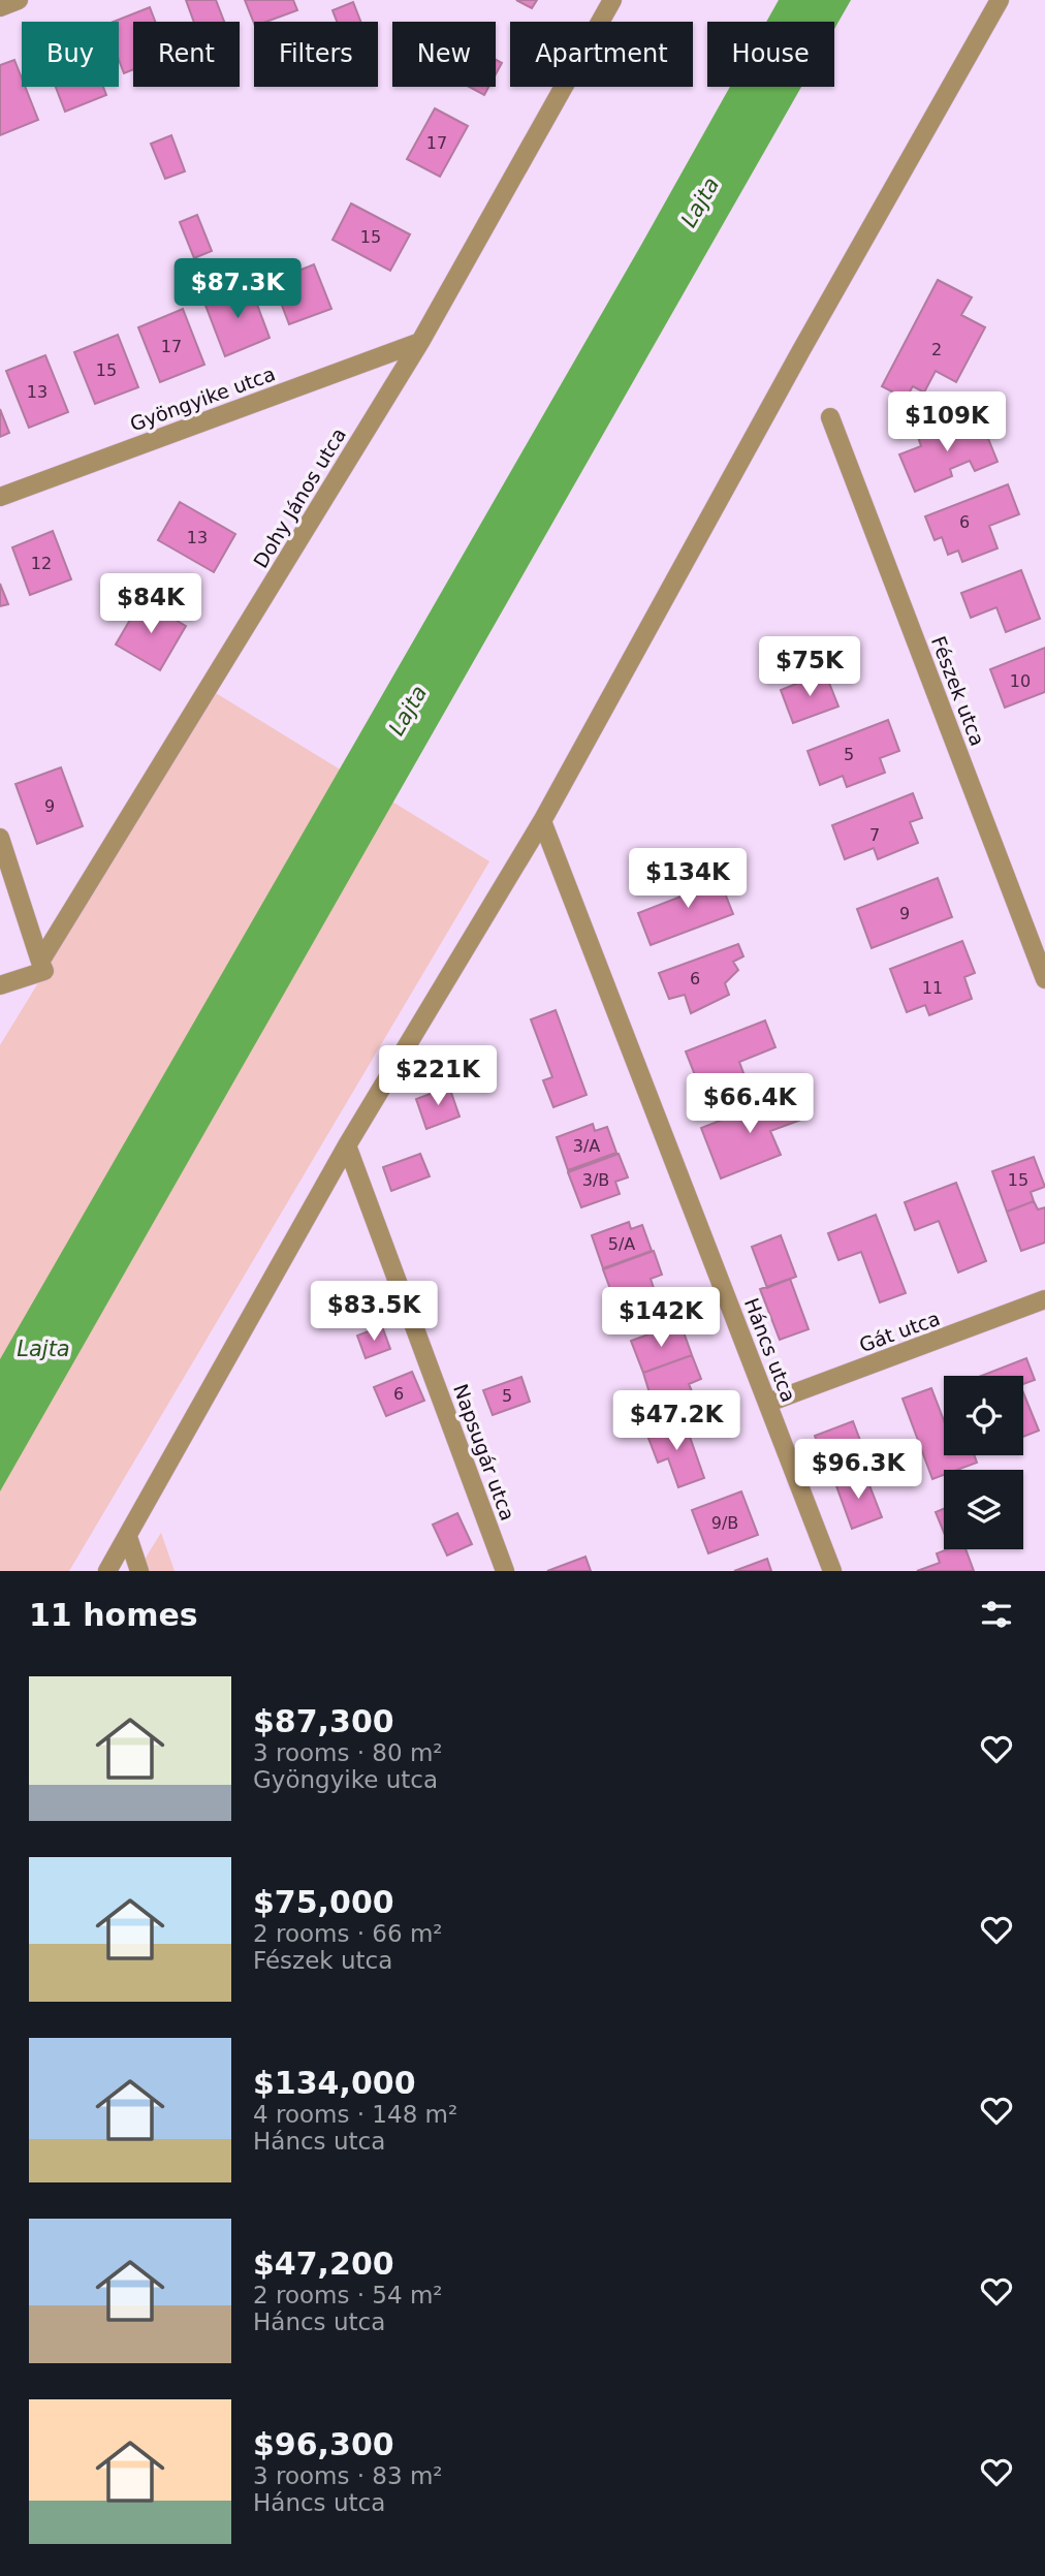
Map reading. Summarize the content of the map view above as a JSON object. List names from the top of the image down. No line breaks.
{"streets":{"street":["Gyöngyike utca","Dohy János utca","Fészek utca","Gát utca","Háncs utca","Napsugár utca"]},"crossings":[["Gyöngyike utca","Dohy János utca"],["Gát utca","Háncs utca"]],"water":["Lajta"],"house_numbers":["17","15","17","2","15","13","6","13","12","10","5","9","7","9","6","11","3/A","3/B","15","5/A","6","5","9/B"],"page":{"chip":["Buy","Rent","Filters","New","Apartment","House"],"price":["$87.3K","$109K","$84K","$75K","$134K","$221K","$66.4K","$83.5K","$142K","$47.2K","$96.3K"],"heading":"11 homes","list":[{"name":"$87,300","note":"3 rooms · 80 m² · Gyöngyike utca"},{"name":"$75,000","note":"2 rooms · 66 m² · Fészek utca"},{"name":"$134,000","note":"4 rooms · 148 m² · Háncs utca"},{"name":"$47,200","note":"2 rooms · 54 m² · Háncs utca"},{"name":"$96,300","note":"3 rooms · 83 m² · Háncs utca"}]}}
